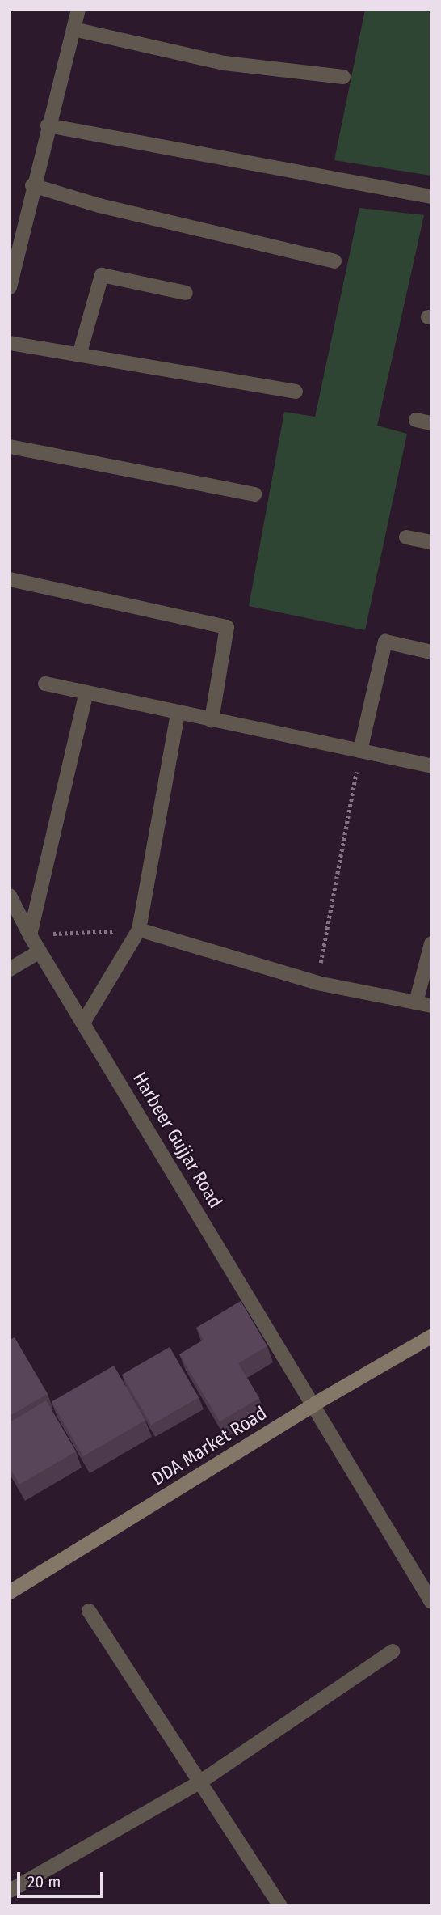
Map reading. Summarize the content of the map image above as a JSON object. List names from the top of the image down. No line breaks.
{"streets":{"street":["Harbeer Gujjar Road","DDA Market Road"]},"crossings":[["Harbeer Gujjar Road","DDA Market Road"]],"scale_bar":"20 m"}
